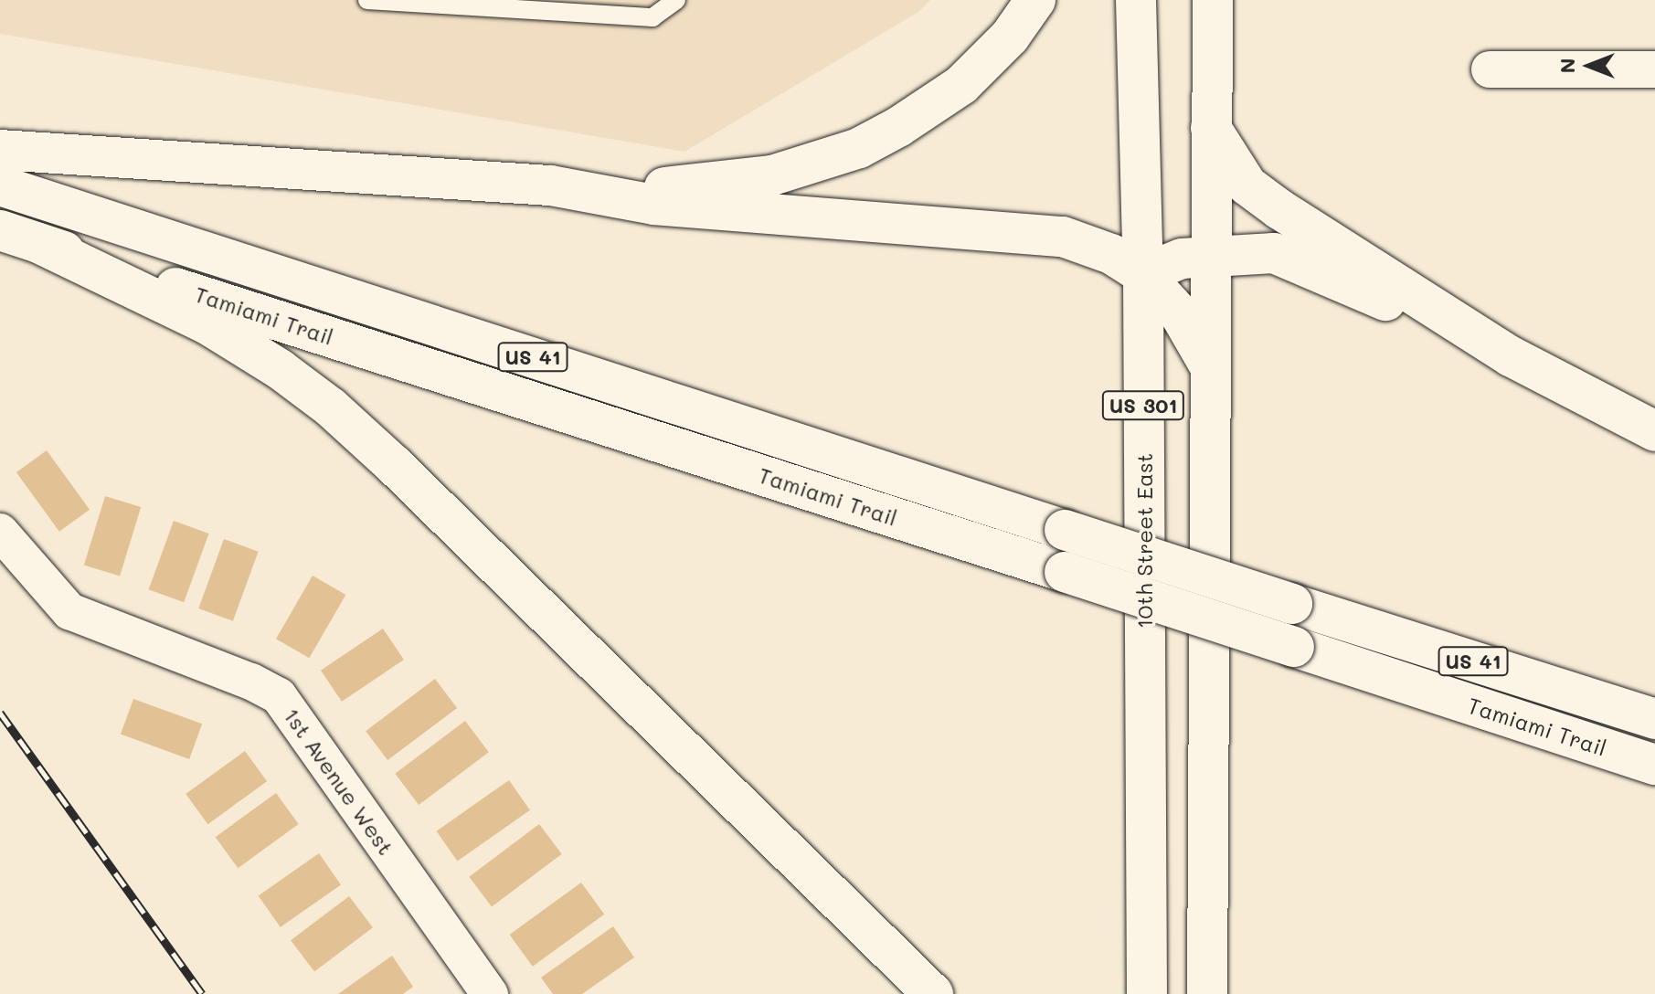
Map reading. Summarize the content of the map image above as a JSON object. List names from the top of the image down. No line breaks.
{"streets":{"main road":["Tamiami Trail","US 41","US 301","10th Street East"],"street":["1st Avenue West"]},"north":"left"}
